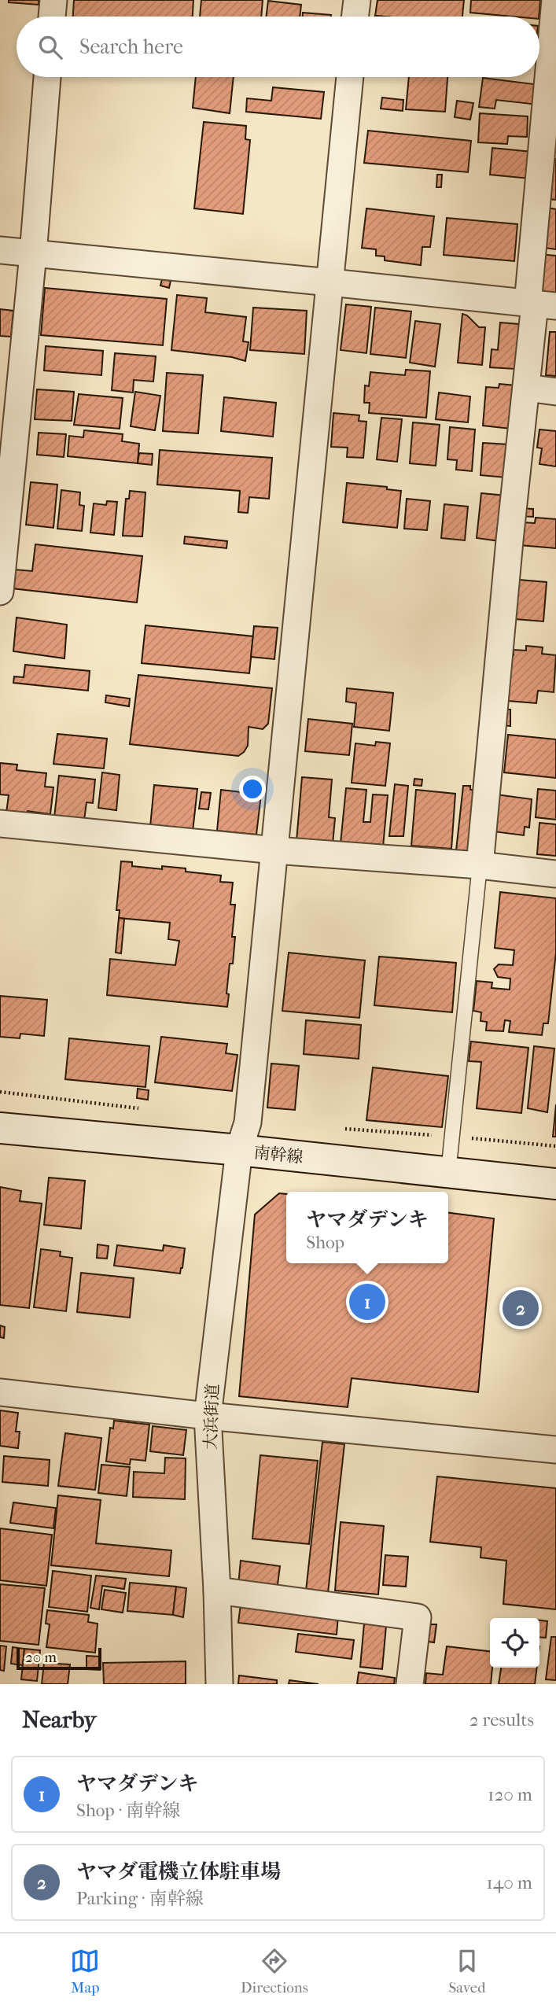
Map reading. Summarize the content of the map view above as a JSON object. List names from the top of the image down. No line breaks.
{"streets":{"main road":["南幹線"],"street":["大浜街道"]},"crossings":[["南幹線","大浜街道"]],"scale_bar":"20 m","page":{"search":"Search here","popup":["ヤマダデンキ","Shop"],"pins":["1","2"],"scale":"20 m","heading":["Nearby","2 results"],"list":[{"mark":"1","name":"ヤマダデンキ","note":"Shop · 南幹線","value":"120 m"},{"mark":"2","name":"ヤマダ電機立体駐車場","note":"Parking · 南幹線","value":"140 m"}],"nav":["Map","Directions","Saved"]}}
